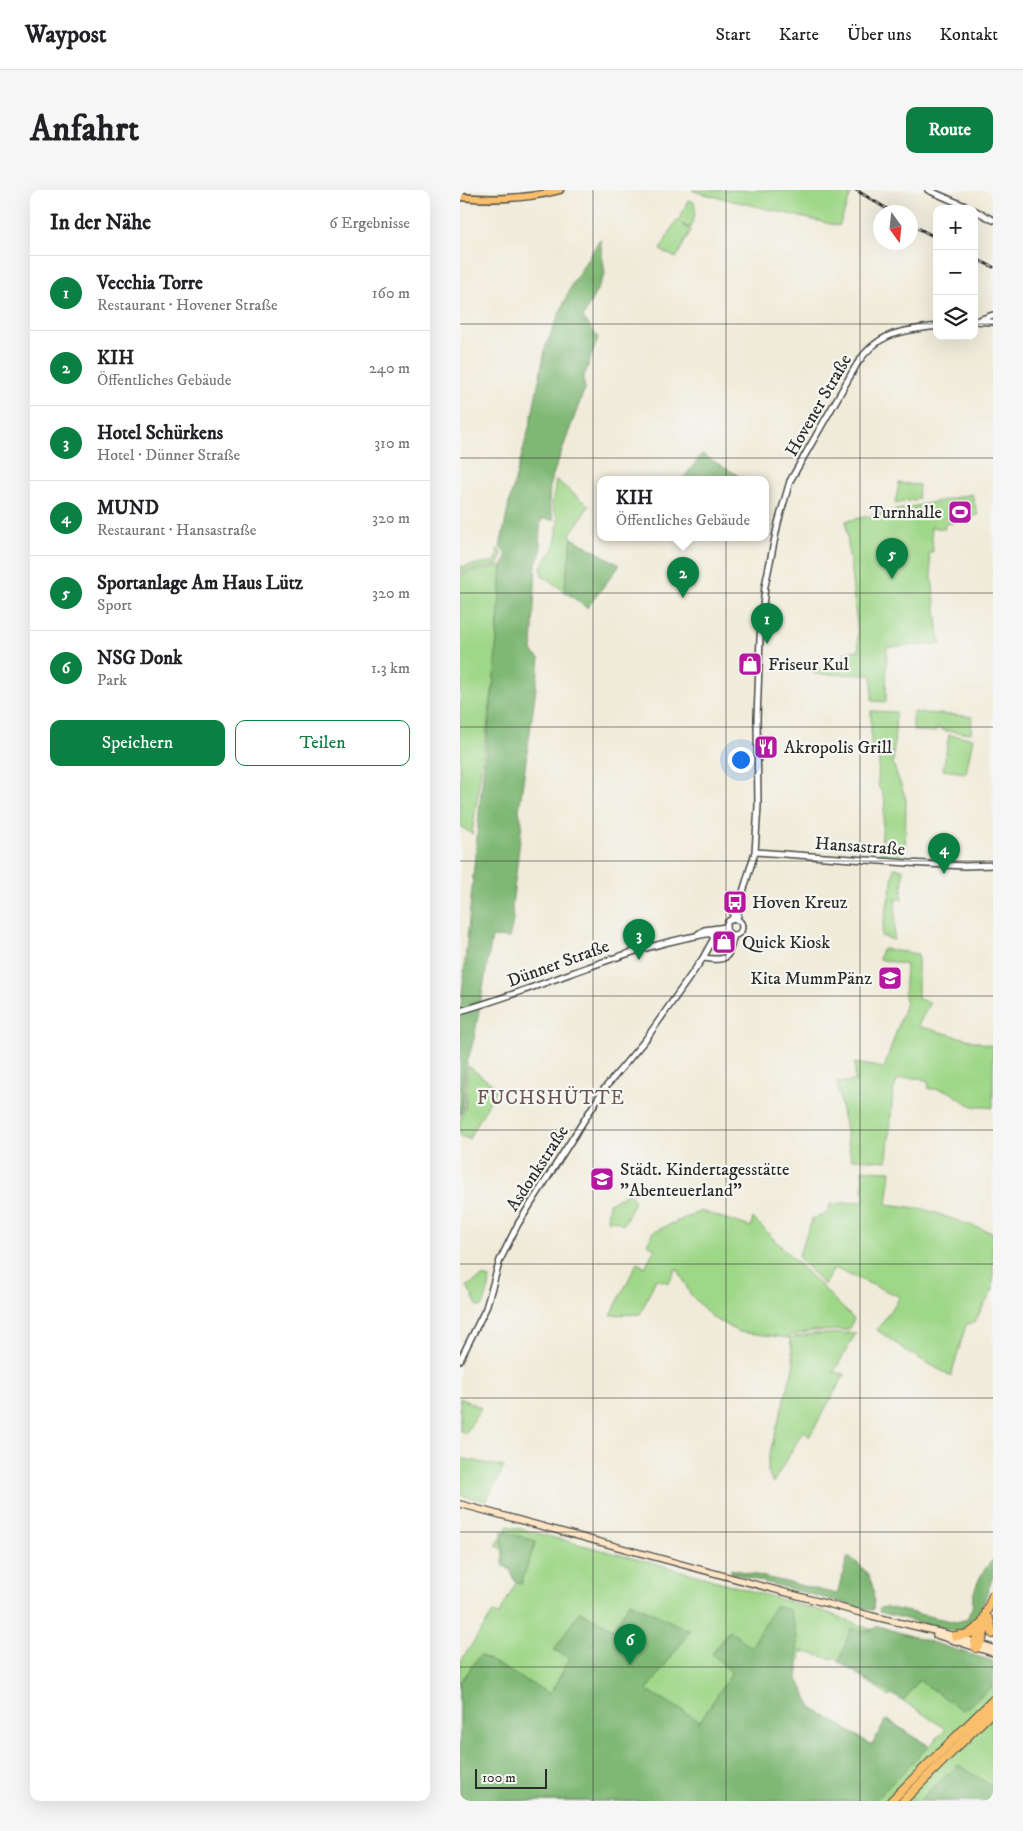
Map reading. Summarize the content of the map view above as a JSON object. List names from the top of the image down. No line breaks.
{"streets":{"street":["Hovener Straße","Hansastraße","Dünner Straße","Asdonkstraße"]},"crossings":[["Hovener Straße","Hansastraße"],["Dünner Straße","Asdonkstraße"]],"districts":["FUCHSHÜTTE"],"places":{"sports":["Turnhalle"],"shop":["Friseur Kul","Quick Kiosk"],"restaurant":["Akropolis Grill"],"bus stop":["Hoven Kreuz"],"school or university":["Kita MummPänz","Städt. Kindertagesstätte \"Abenteuerland\""]},"scale_bar":"100 m","north":"bottom","page":{"header":"Waypost","nav":["Start","Karte","Über uns","Kontakt"],"buttons":["Route",["Speichern","Teilen"]],"title":"Anfahrt","heading":["In der Nähe","6 Ergebnisse"],"map_buttons":["+","−"],"list":[{"mark":"1","name":"Vecchia Torre","note":"Restaurant · Hovener Straße","value":"160 m"},{"mark":"2","name":"KIH","note":"Öffentliches Gebäude","value":"240 m"},{"mark":"3","name":"Hotel Schürkens","note":"Hotel · Dünner Straße","value":"310 m"},{"mark":"4","name":"MUND","note":"Restaurant · Hansastraße","value":"320 m"},{"mark":"5","name":"Sportanlage Am Haus Lütz","note":"Sport","value":"320 m"},{"mark":"6","name":"NSG Donk","note":"Park","value":"1.3 km"}],"popup":["KIH","Öffentliches Gebäude"],"pins":["5","2","1","4","3","6"],"scale":"100 m"}}
